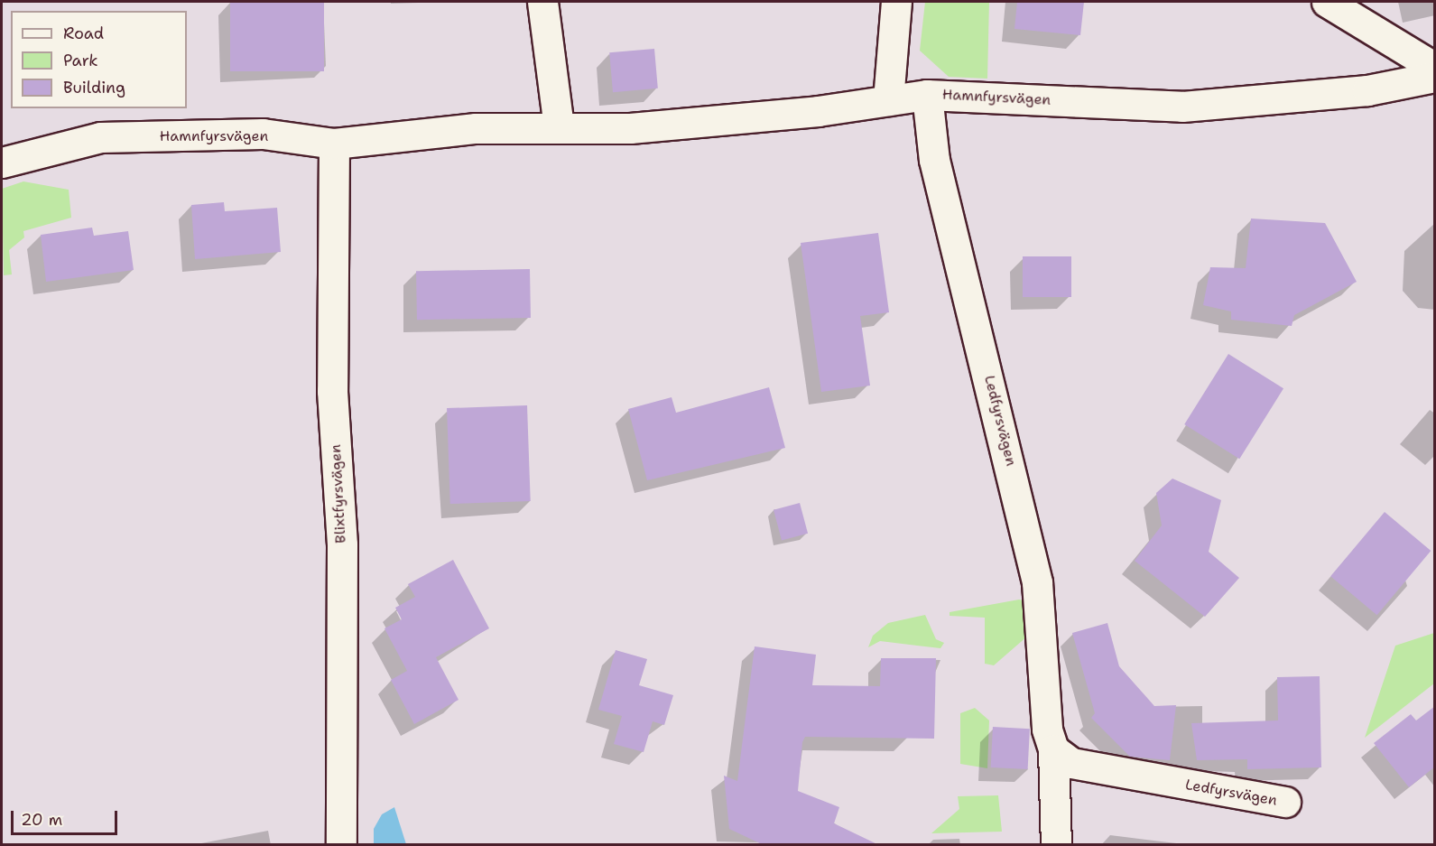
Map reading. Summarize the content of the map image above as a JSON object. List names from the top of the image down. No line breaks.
{"streets":{"street":["Hamnfyrsvägen","Ledfyrsvägen","Blixtfyrsvägen"]},"crossings":[["Hamnfyrsvägen","Ledfyrsvägen"],["Hamnfyrsvägen","Blixtfyrsvägen"]],"legend":["Road","Park","Building"],"scale_bar":"20 m"}
